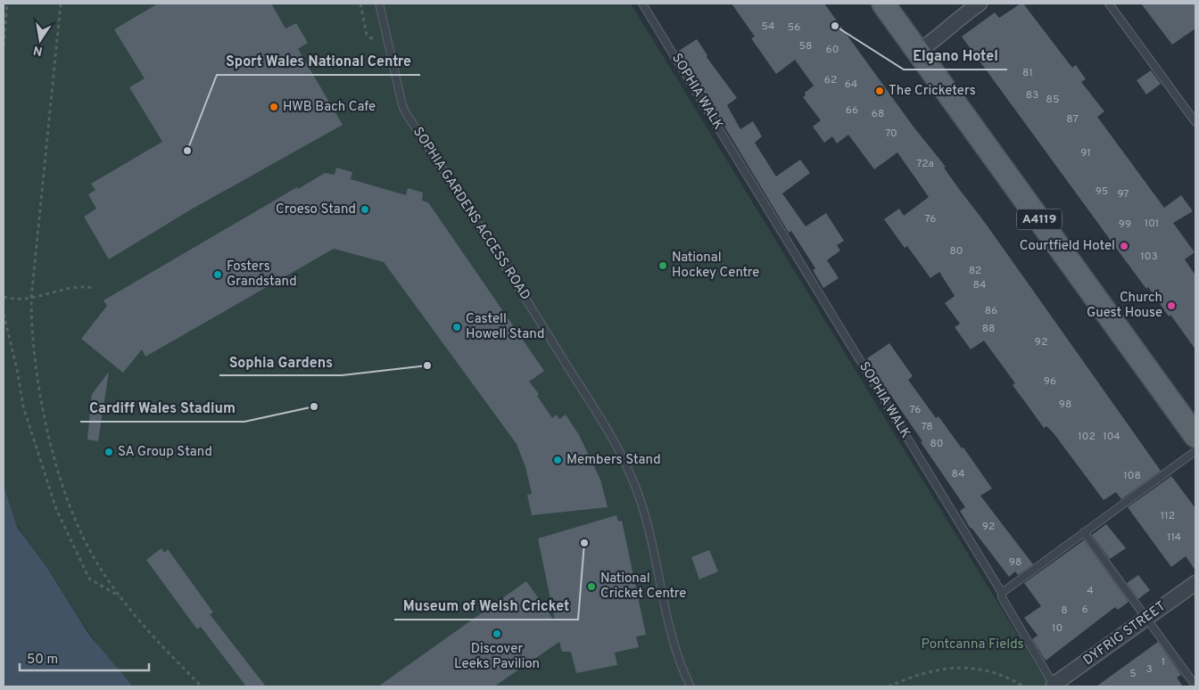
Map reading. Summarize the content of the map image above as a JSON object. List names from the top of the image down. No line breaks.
{"streets":{"main road":["A4119"],"street":["DYFRIG STREET"],"lane":["SOPHIA WALK","SOPHIA GARDENS ACCESS ROAD"]},"crossings":[["SOPHIA WALK","DYFRIG STREET"]],"parks":["Pontcanna Fields"],"places":["Elgano Hotel","The Cricketers","HWB Bach Cafe","Sport Wales National Centre","Croeso Stand","Courtfield Hotel","National Hockey Centre","Fosters Grandstand","Church Guest House","Castell Howell Stand","Sophia Gardens","Cardiff Wales Stadium","SA Group Stand","Members Stand","Museum of Welsh Cricket","National Cricket Centre","Discover Leeks Pavilion"],"house_numbers":["54","56","58","60","81","62","64","83","85","66","68","87","70","91","72a","95","97","76","101","99","80","103","82","84","86","88","92","96","98","76","78","102","104","80","84","108","112","92","114","98","4","6","8","10","1","3","5"],"scale_bar":"50 m","north":"bottom"}
